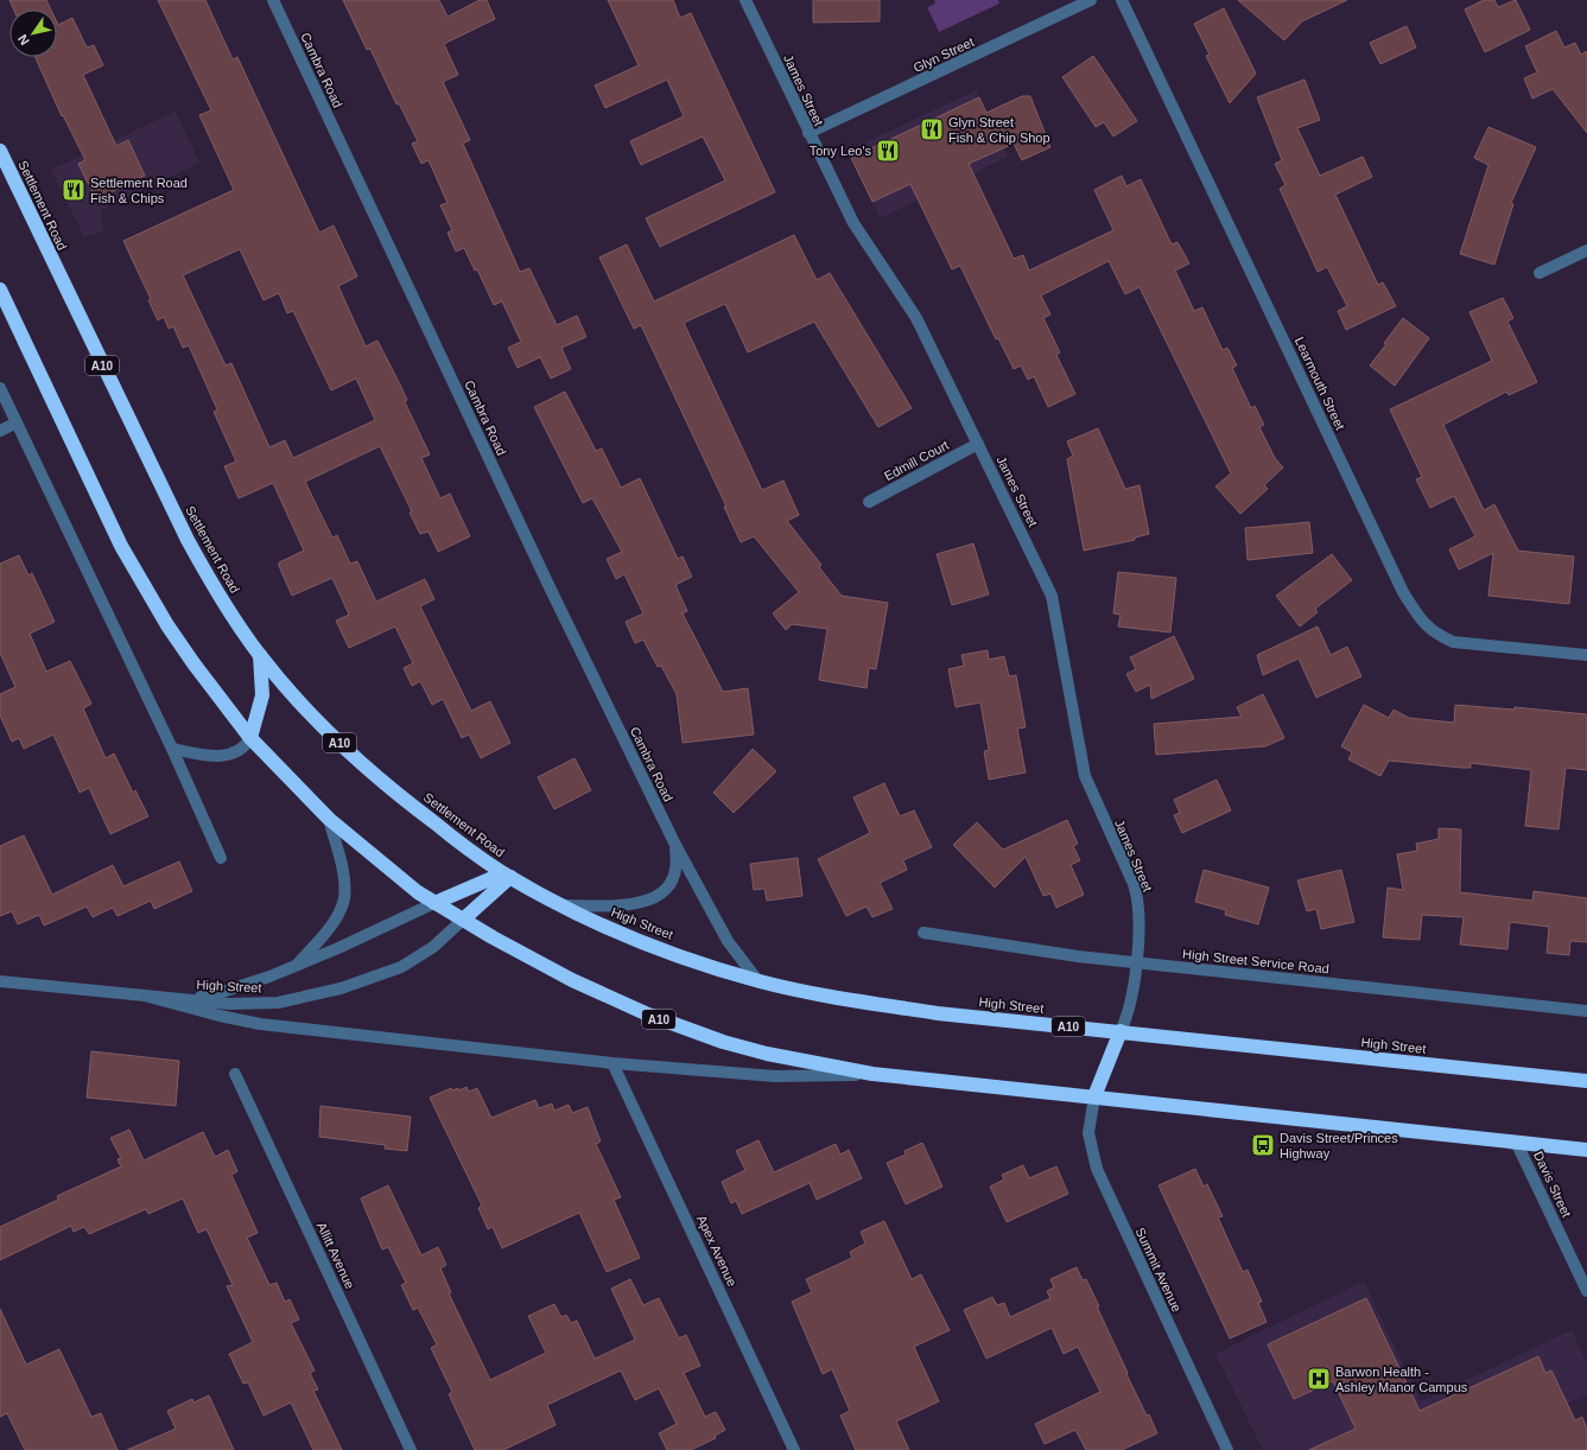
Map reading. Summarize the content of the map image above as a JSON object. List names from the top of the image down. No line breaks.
{"streets":{"highway":["Settlement Road","A10","High Street"],"street":["Glyn Street","Cambra Road","James Street","Learmouth Street","Edmill Court","High Street Service Road","Davis Street","Apex Avenue","Allitt Avenue","Summit Avenue"]},"crossings":[["Glyn Street","James Street"],["Cambra Road","High Street"],["James Street","Edmill Court"],["James Street","High Street"],["James Street","High Street Service Road"],["Settlement Road","High Street"],["A10","High Street"],["High Street","Davis Street"],["High Street","Apex Avenue"],["High Street","Summit Avenue"]],"places":{"restaurant":["Glyn Street Fish & Chip Shop","Tony Leo's","Settlement Road Fish & Chips"],"bus stop":["Davis Street/Princes Highway"],"hospital":["Barwon Health - Ashley Manor Campus"]},"north":"bottom left"}
